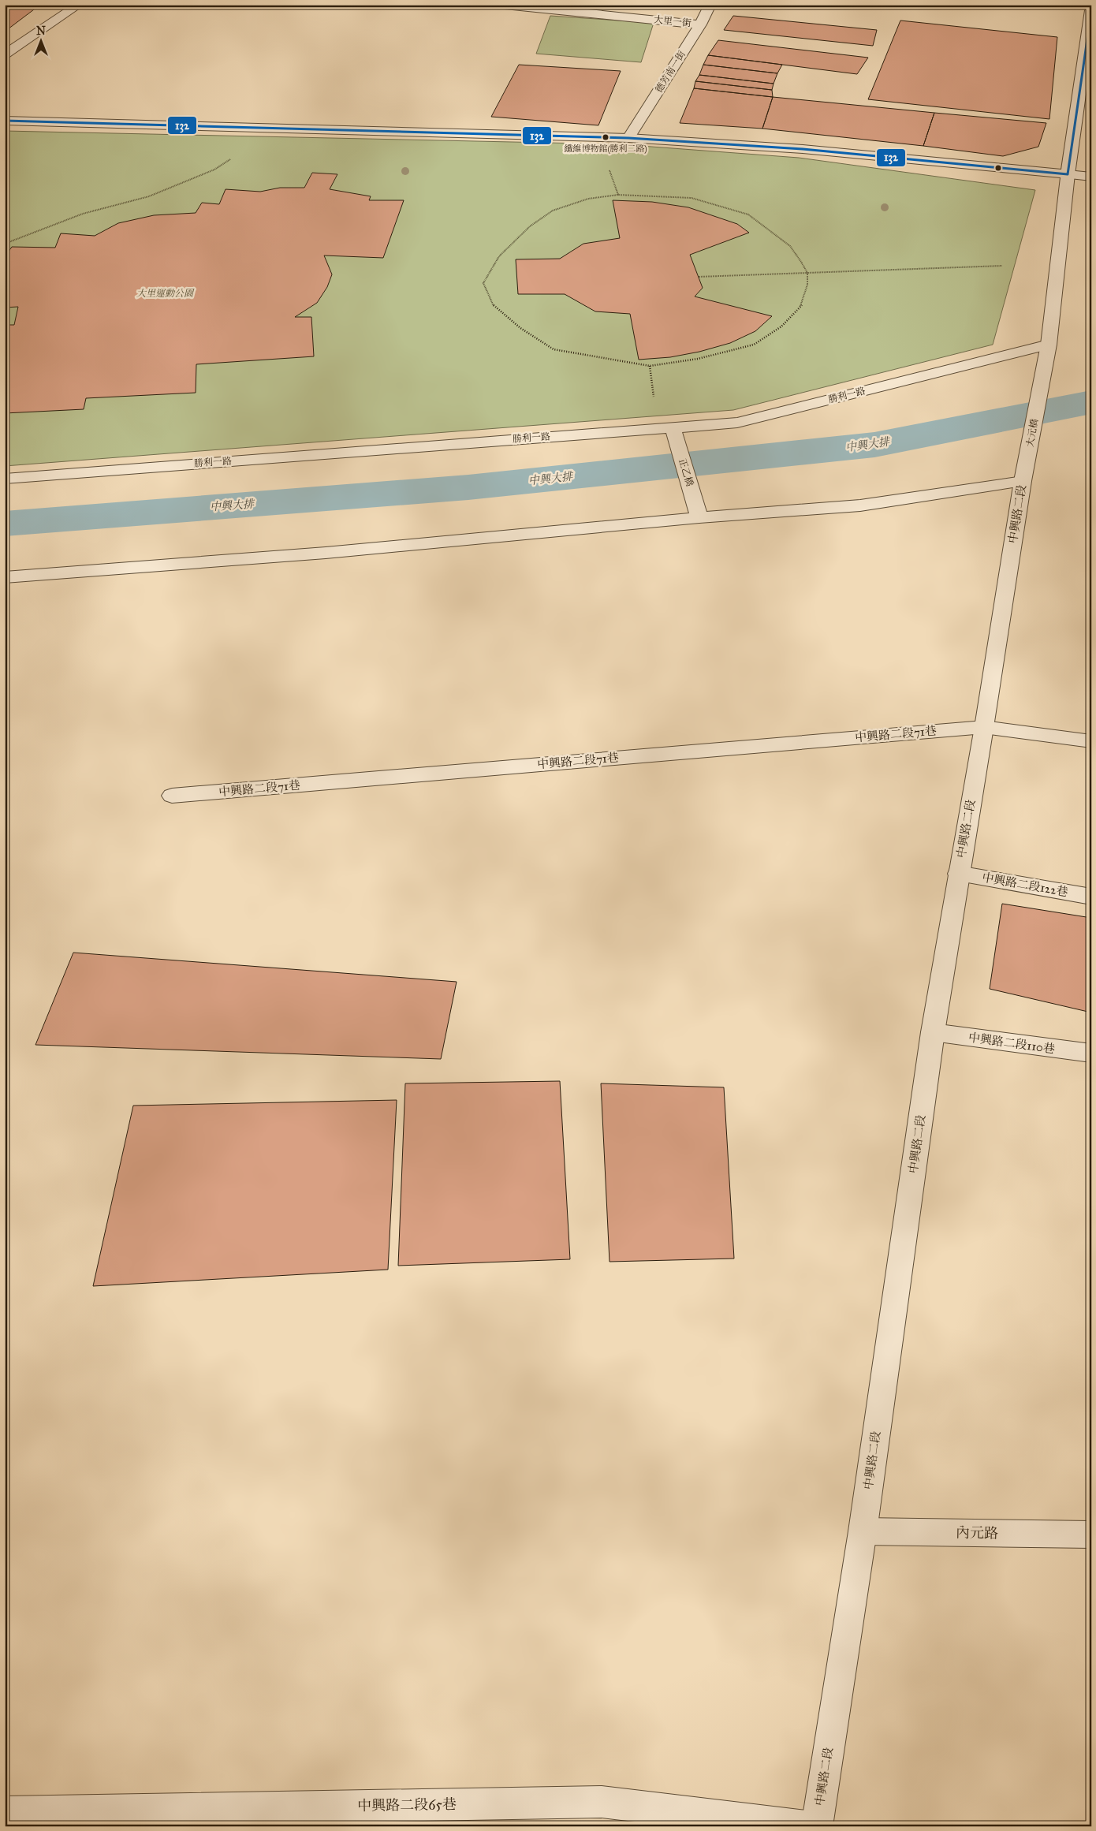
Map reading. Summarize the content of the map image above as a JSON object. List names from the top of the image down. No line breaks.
{"streets":{"street":["大里一街","德芳南一街","勝利一路","大元橋","正乙橋","中興路二段","中興路二段71巷","中興路二段122巷","中興路二段110巷","內元路","中興路二段65巷"]},"crossings":[["大里一街","德芳南一街"],["勝利一路","大元橋"],["勝利一路","正乙橋"],["大元橋","中興路二段"],["中興路二段","中興路二段71巷"],["中興路二段","中興路二段122巷"],["中興路二段","中興路二段110巷"],["中興路二段","內元路"]],"water":["中興大排"],"parks":["大里運動公園"],"places":["纖維博物館(勝利二路)"],"lines":["transit line 132"],"north":"top"}
